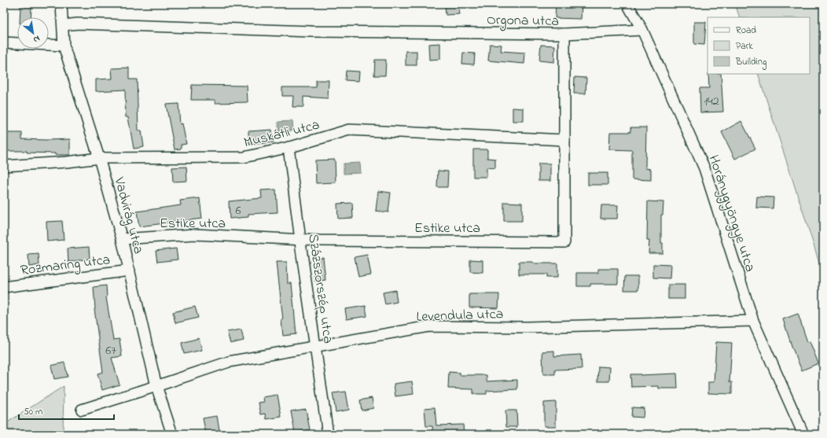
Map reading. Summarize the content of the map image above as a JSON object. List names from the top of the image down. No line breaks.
{"streets":{"street":["Orgona utca","Muskátli utca","Horánygyöngye utca","Vadvirág utca","Estike utca","Rozmaring utca","Százszorszép utca","Levendula utca"]},"crossings":[["Orgona utca","Horánygyöngye utca"],["Orgona utca","Vadvirág utca"],["Orgona utca","Estike utca"],["Muskátli utca","Vadvirág utca"],["Muskátli utca","Estike utca"],["Muskátli utca","Százszorszép utca"],["Horánygyöngye utca","Levendula utca"],["Vadvirág utca","Estike utca"],["Vadvirág utca","Rozmaring utca"],["Vadvirág utca","Levendula utca"],["Estike utca","Százszorszép utca"],["Százszorszép utca","Levendula utca"]],"house_numbers":["142","6","67"],"legend":["Road","Park","Building"],"scale_bar":"50 m","north":"bottom right"}
